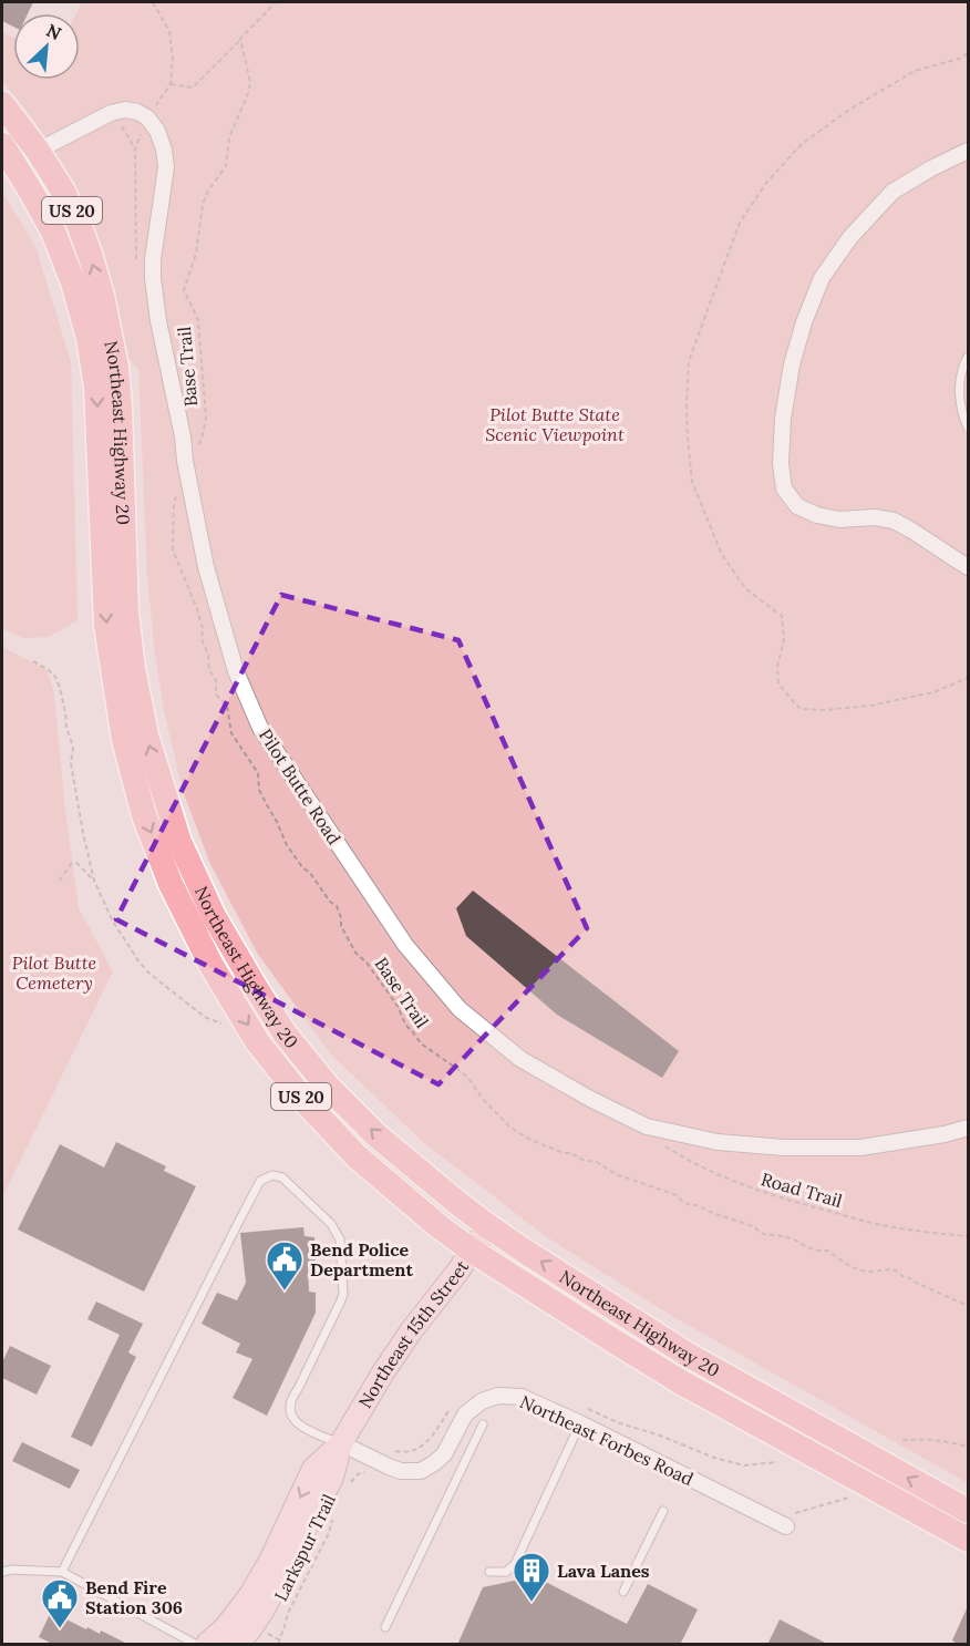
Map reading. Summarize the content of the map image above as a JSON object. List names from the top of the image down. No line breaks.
{"streets":{"main road":["US 20","Northeast Highway 20","Northeast 15th Street"],"street":["Pilot Butte Road","Northeast Forbes Road"],"path":["Base Trail","Road Trail","Larkspur Trail"]},"crossings":[["Northeast Highway 20","Northeast 15th Street"],["Pilot Butte Road","Road Trail"],["Northeast 15th Street","Northeast Forbes Road"]],"parks":["Pilot Butte State Scenic Viewpoint","Pilot Butte Cemetery"],"places":{"public building":["Bend Police Department","Bend Fire Station 306"],"building":["Lava Lanes"]},"north":"top right"}
